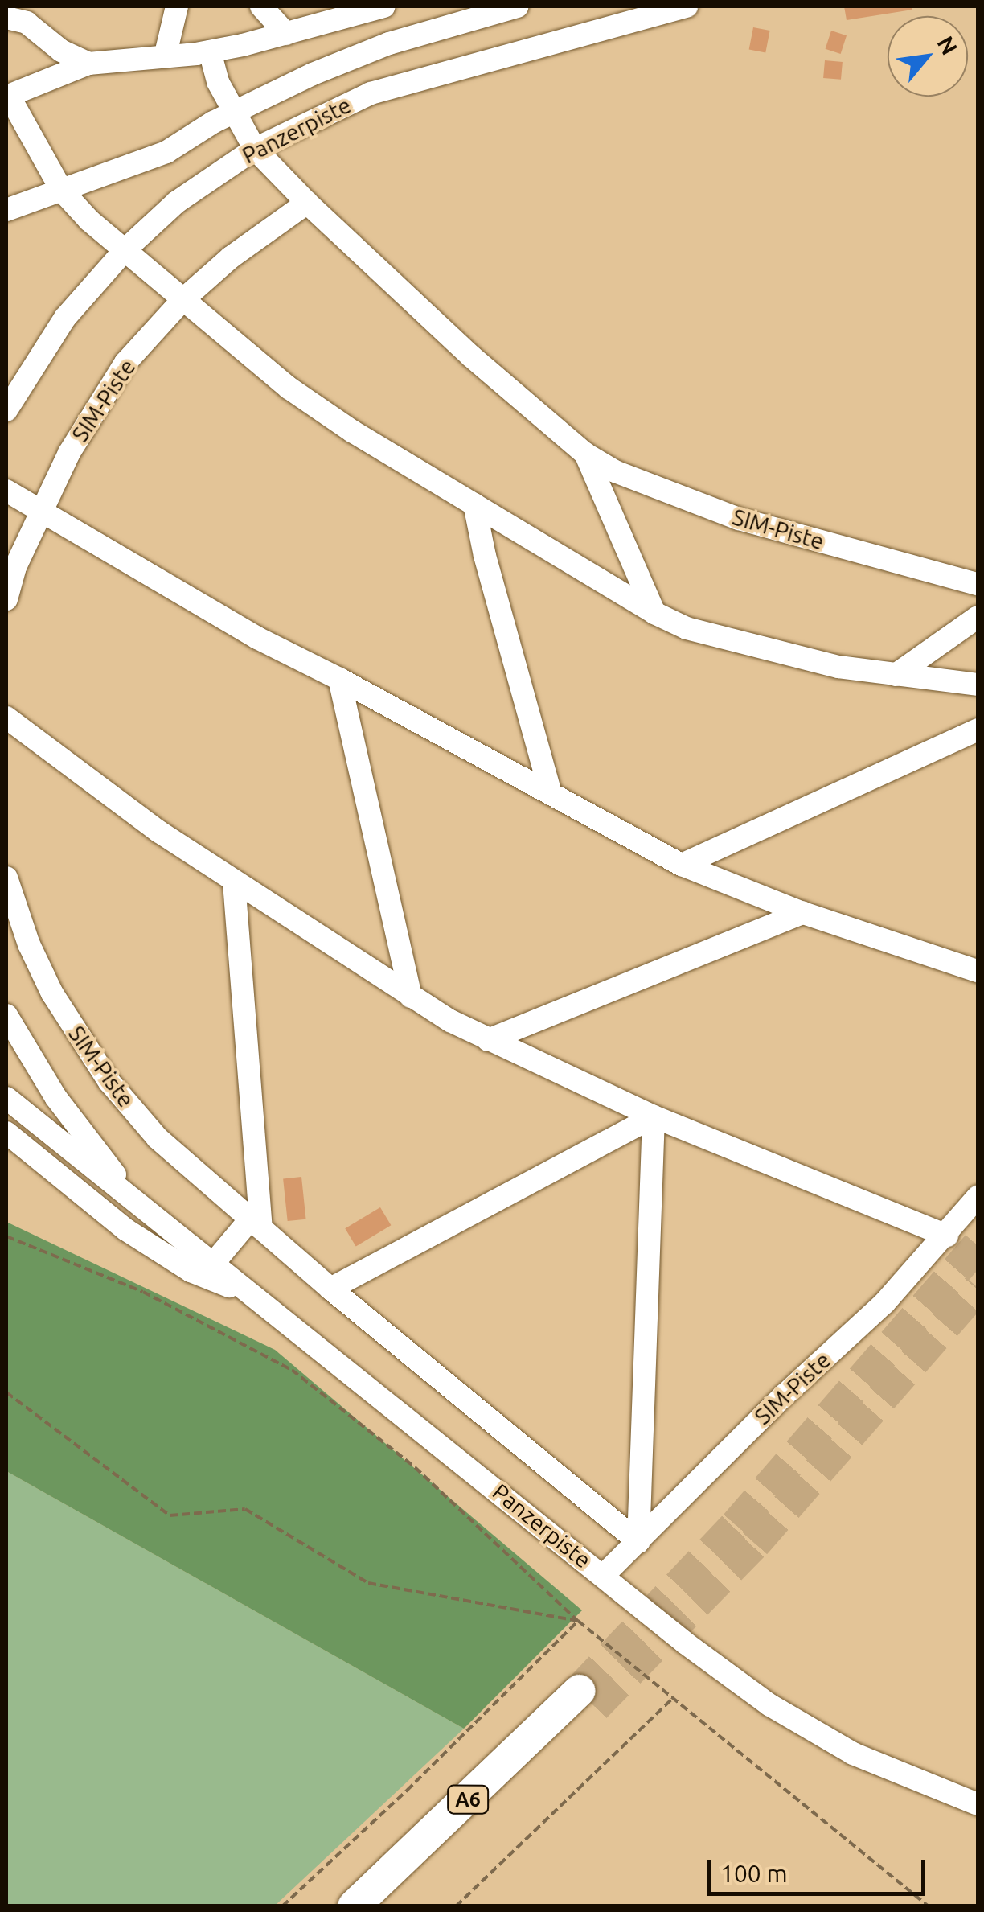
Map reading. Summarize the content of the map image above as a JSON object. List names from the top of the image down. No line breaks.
{"streets":{"highway":["A6"],"street":["Panzerpiste","SIM-Piste"]},"crossings":[["Panzerpiste","SIM-Piste"]],"scale_bar":"100 m","north":"top right"}
